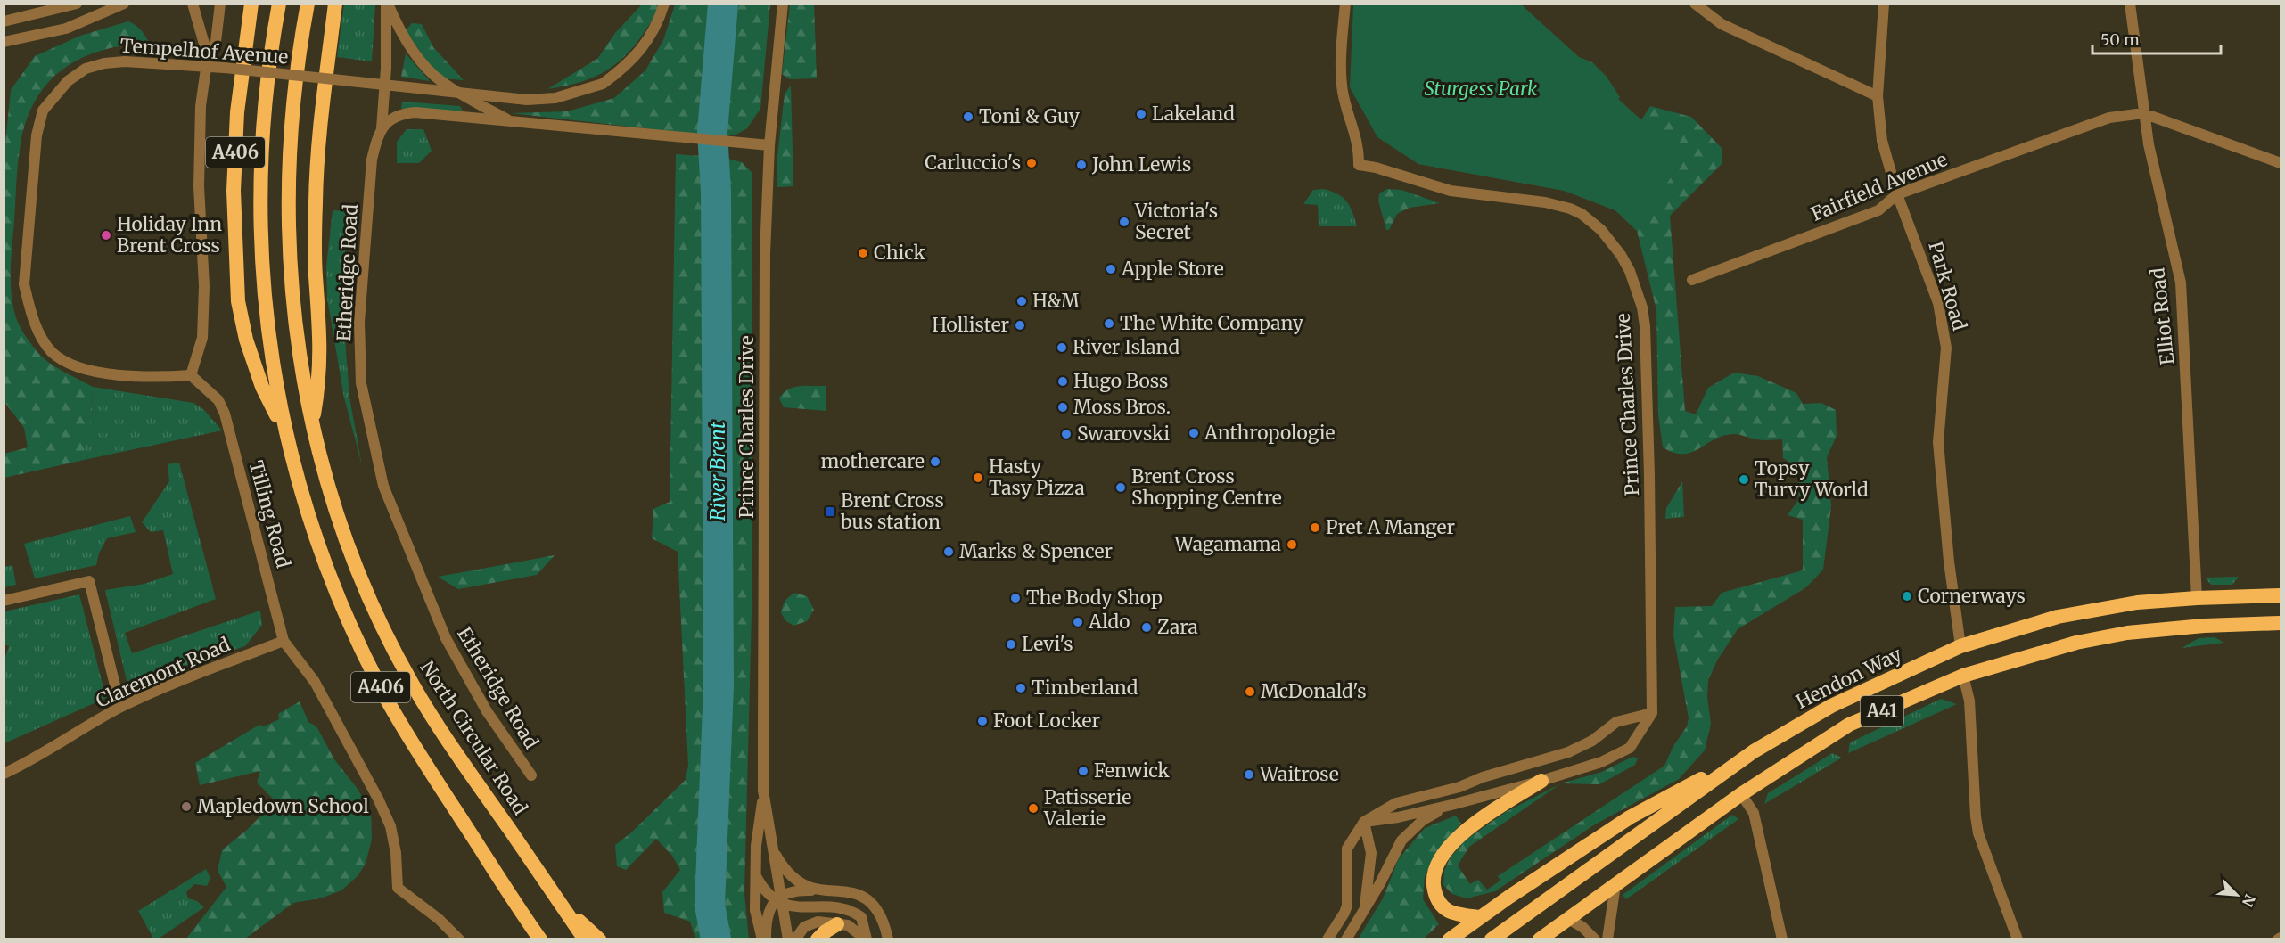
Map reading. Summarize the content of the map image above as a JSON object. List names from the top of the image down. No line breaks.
{"streets":{"highway":["A406","Hendon Way","A41","North Circular Road"],"street":["Tempelhof Avenue","Fairfield Avenue","Etheridge Road","Park Road","Elliot Road","Prince Charles Drive","Tilling Road","Claremont Road"]},"crossings":[["Tempelhof Avenue","Tilling Road"],["A406","North Circular Road"],["Fairfield Avenue","Park Road"],["Fairfield Avenue","Elliot Road"],["Park Road","Hendon Way"],["Elliot Road","Hendon Way"],["Tilling Road","Claremont Road"]],"water":["River Brent"],"parks":["Sturgess Park"],"places":{"other":["Lakeland","Toni & Guy","Carluccio's","John Lewis","Victoria's Secret","Holiday Inn Brent Cross","Chick","Apple Store","H&M","The White Company","Hollister","River Island","Hugo Boss","Moss Bros.","Anthropologie","Swarovski","mothercare","Hasty Tasy Pizza","Topsy Turvy World","Brent Cross Shopping Centre","Pret A Manger","Wagamama","Marks & Spencer","Cornerways","The Body Shop","Aldo","Zara","Levi's","Timberland","McDonald's","Foot Locker","Fenwick","Waitrose","Mapledown School","Patisserie Valerie"],"transit":["Brent Cross bus station"]},"scale_bar":"50 m","north":"bottom right"}
